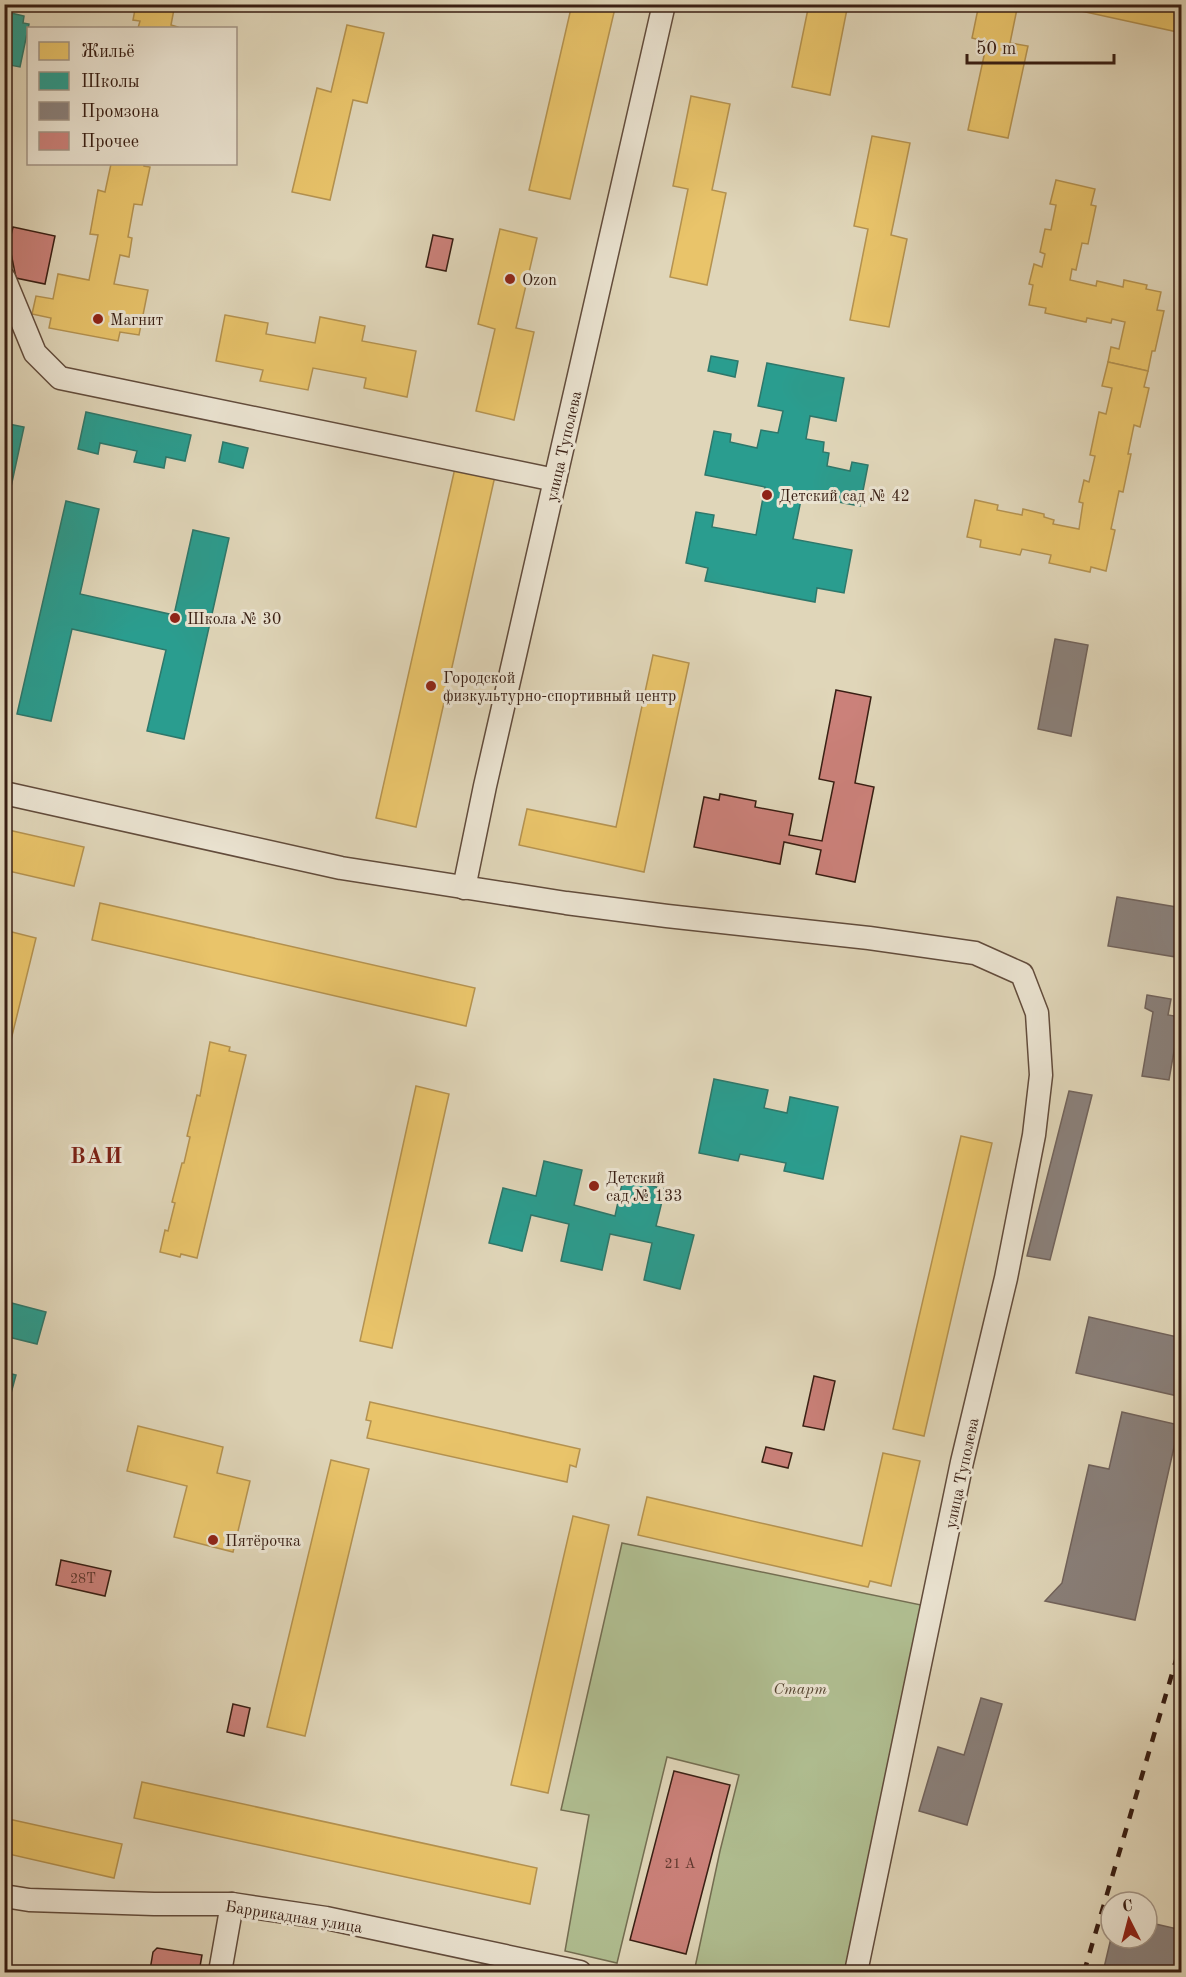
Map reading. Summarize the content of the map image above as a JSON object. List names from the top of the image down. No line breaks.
{"streets":{"street":["улица Туполева","Баррикадная улица"]},"districts":["ВАИ"],"parks":["Старт"],"places":["Ozon","Магнит","Детский сад № 42","Школа № 30","Городской физкультурно-спортивный центр","Детский сад № 133","Пятёрочка"],"house_numbers":["28Т","21 А"],"legend":["Жильё","Школы","Промзона","Прочее"],"scale_bar":"50 m","north":"top"}
